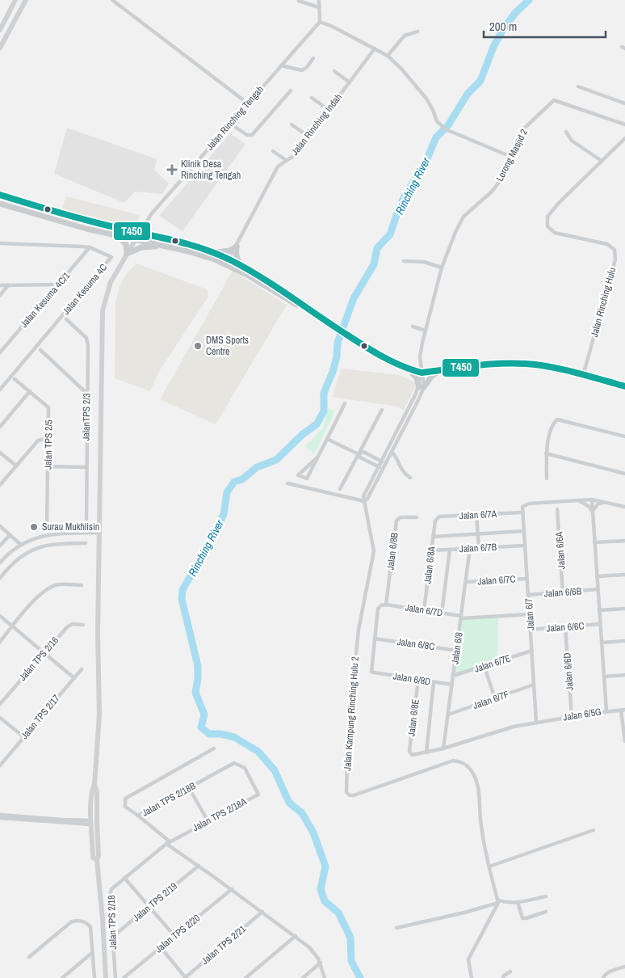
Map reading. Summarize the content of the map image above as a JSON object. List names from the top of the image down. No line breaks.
{"streets":{"street":["Jalan Rinching Tengah","Jalan Rinching Indah","Lorong Masjid 2","Jalan Kesuma 4C","Jalan Kesuma 4C/1","Jalan Rinching Hulu","JalanTPS 2/3","Jalan TPS 2/5","Jalan 6/7A","Jalan 6/7B","Jalan 6/6A","Jalan 6/8B","Jalan 6/8A","Jalan 6/7C","Jalan 6/6B","Jalan 6/7D","Jalan 6/7","Jalan 6/6C","Jalan 6/8C","Jalan 6/8","Jalan TPS 2/16","Jalan 6/7E","Jalan 6/6D","Jalan 6/8D","Jalan 6/7F","Jalan Kampung Rinching Hulu 2","Jalan 6/5G","Jalan TPS 2/17","Jalan 6/8E","Jalan TPS 2/18B","Jalan TPS 2/18A","Jalan TPS 2/19","Jalan TPS 2/18","Jalan TPS 2/20","Jalan TPS 2/21"]},"crossings":[["Jalan Kesuma 4C","Jalan Kesuma 4C/1"],["Jalan 6/7A","Jalan 6/8A"],["Jalan 6/7A","Jalan 6/7"],["Jalan 6/7B","Jalan 6/8A"],["Jalan 6/7B","Jalan 6/7"],["Jalan 6/7B","Jalan 6/8"],["Jalan 6/6A","Jalan 6/6B"],["Jalan 6/8B","Jalan 6/7D"],["Jalan 6/8A","Jalan 6/7D"],["Jalan 6/7C","Jalan 6/7"],["Jalan 6/7C","Jalan 6/8"],["Jalan 6/6B","Jalan 6/7"],["Jalan 6/6B","Jalan 6/5G"],["Jalan 6/7D","Jalan 6/7"],["Jalan 6/7D","Jalan 6/8"],["Jalan 6/7","Jalan 6/6C"],["Jalan 6/7","Jalan 6/7E"],["Jalan 6/7","Jalan 6/7F"],["Jalan 6/7","Jalan 6/5G"],["Jalan 6/6C","Jalan 6/6D"],["Jalan 6/6C","Jalan 6/5G"],["Jalan 6/8C","Jalan 6/8"],["Jalan 6/8C","Jalan 6/8D"],["Jalan 6/8","Jalan 6/7E"],["Jalan 6/8","Jalan 6/8D"],["Jalan 6/8","Jalan 6/7F"],["Jalan 6/8","Jalan 6/5G"],["Jalan 6/6D","Jalan 6/5G"],["Jalan 6/8D","Jalan 6/8E"],["Jalan 6/5G","Jalan 6/8E"],["Jalan TPS 2/18B","Jalan TPS 2/18A"],["Jalan TPS 2/18B","Jalan TPS 2/19"],["Jalan TPS 2/18B","Jalan TPS 2/18"],["Jalan TPS 2/18B","Jalan TPS 2/20"],["Jalan TPS 2/18B","Jalan TPS 2/21"],["Jalan TPS 2/18A","Jalan TPS 2/18"],["Jalan TPS 2/19","Jalan TPS 2/18"]],"water":["Rinching River"],"places":{"health":["Klinik Desa Rinching Tengah"],"other":["DMS Sports Centre","Surau Mukhlisin"]},"lines":["transit line T450"],"scale_bar":"200 m"}
